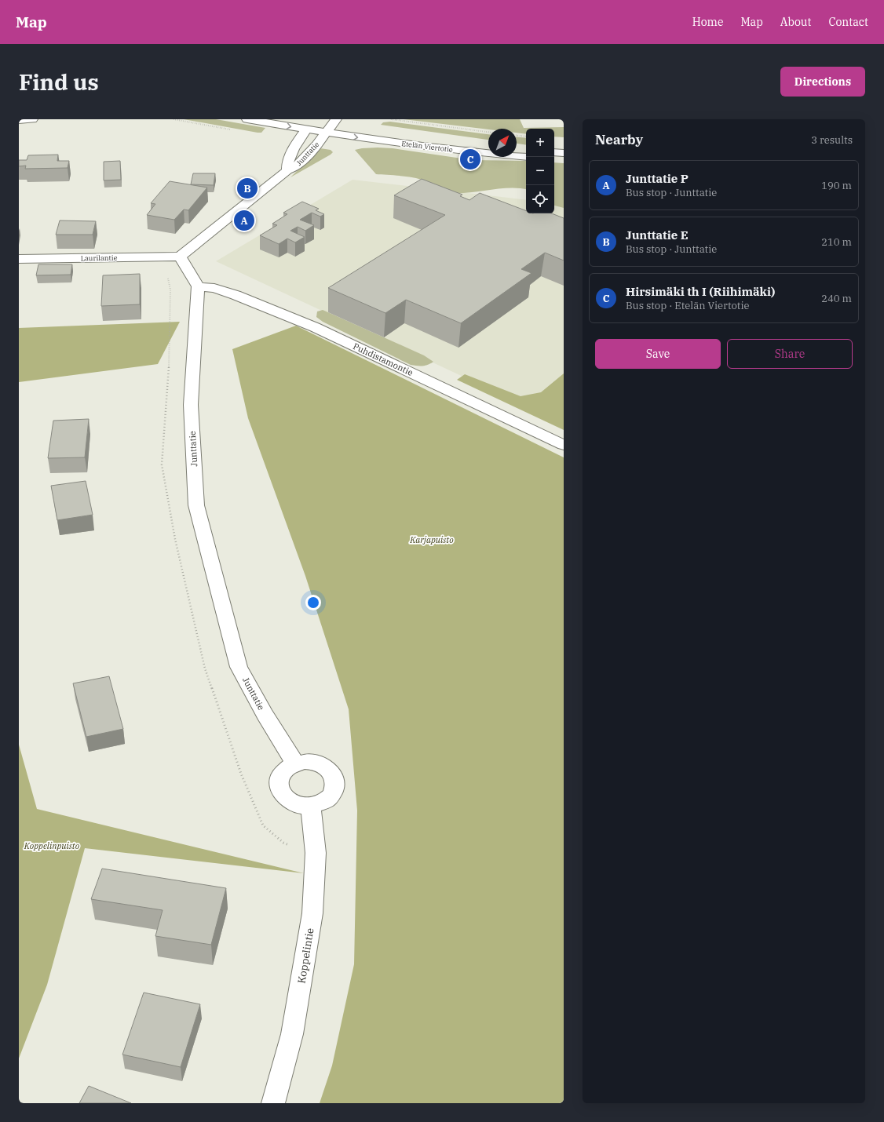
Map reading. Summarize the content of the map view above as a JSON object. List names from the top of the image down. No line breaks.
{"streets":{"street":["Etelän Viertotie","Junttatie","Laurilantie","Puhdistamontie","Koppelintie"]},"crossings":[["Etelän Viertotie","Junttatie"],["Junttatie","Laurilantie"],["Junttatie","Puhdistamontie"],["Junttatie","Koppelintie"]],"parks":["Karjapuisto","Koppelinpuisto"],"north":"top right","page":{"header":"Map","nav":["Home","Map","About","Contact"],"buttons":["Directions",["Save","Share"]],"title":"Find us","heading":["Nearby","3 results"],"map_buttons":["+","−"],"pins":["C","B","A"],"list":[{"mark":"A","name":"Junttatie P","note":"Bus stop · Junttatie","value":"190 m"},{"mark":"B","name":"Junttatie E","note":"Bus stop · Junttatie","value":"210 m"},{"mark":"C","name":"Hirsimäki th I (Riihimäki)","note":"Bus stop · Etelän Viertotie","value":"240 m"}]}}
